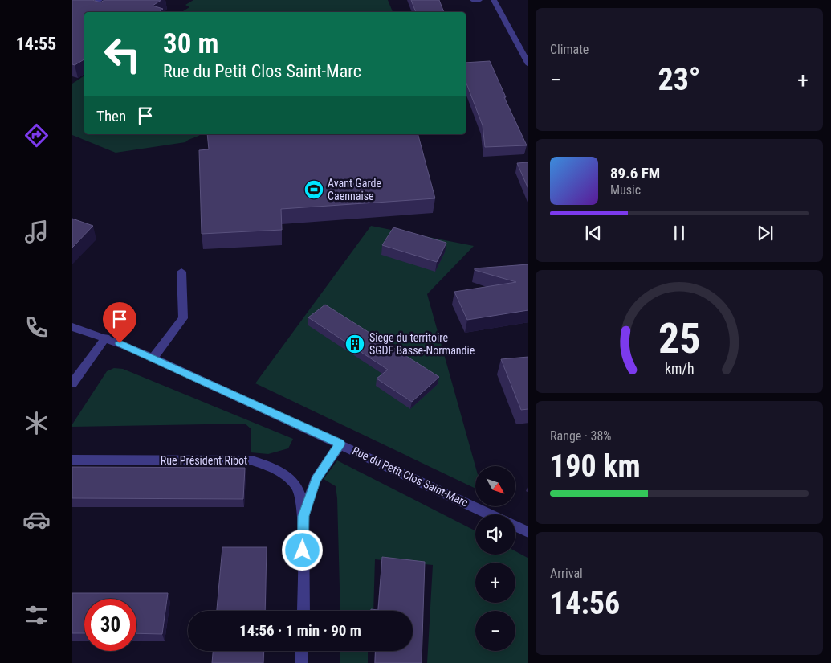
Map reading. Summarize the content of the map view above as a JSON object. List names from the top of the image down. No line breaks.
{"streets":{"street":["Rue Président Ribot","Rue du Petit Clos Saint-Marc"]},"crossings":[["Rue Président Ribot","Rue du Petit Clos Saint-Marc"]],"places":{"sports":["Avant Garde Caennaise"],"building":["Siege du territoire SGDF Basse-Normandie"]},"north":"bottom right","page":{"tabs":"14:55","tile":["Climate",["Range · 38%","190 km"],["Arrival","14:56"]],"turn":["30 m","Rue du Petit Clos Saint-Marc"],"heat":["−","23°","+"],"then":"Then","song":["89.6 FM","Music"],"map_buttons":["+","−"],"limit":"30","trip":"14:56 · 1 min · 90 m","gauge":["25","km/h"]}}
